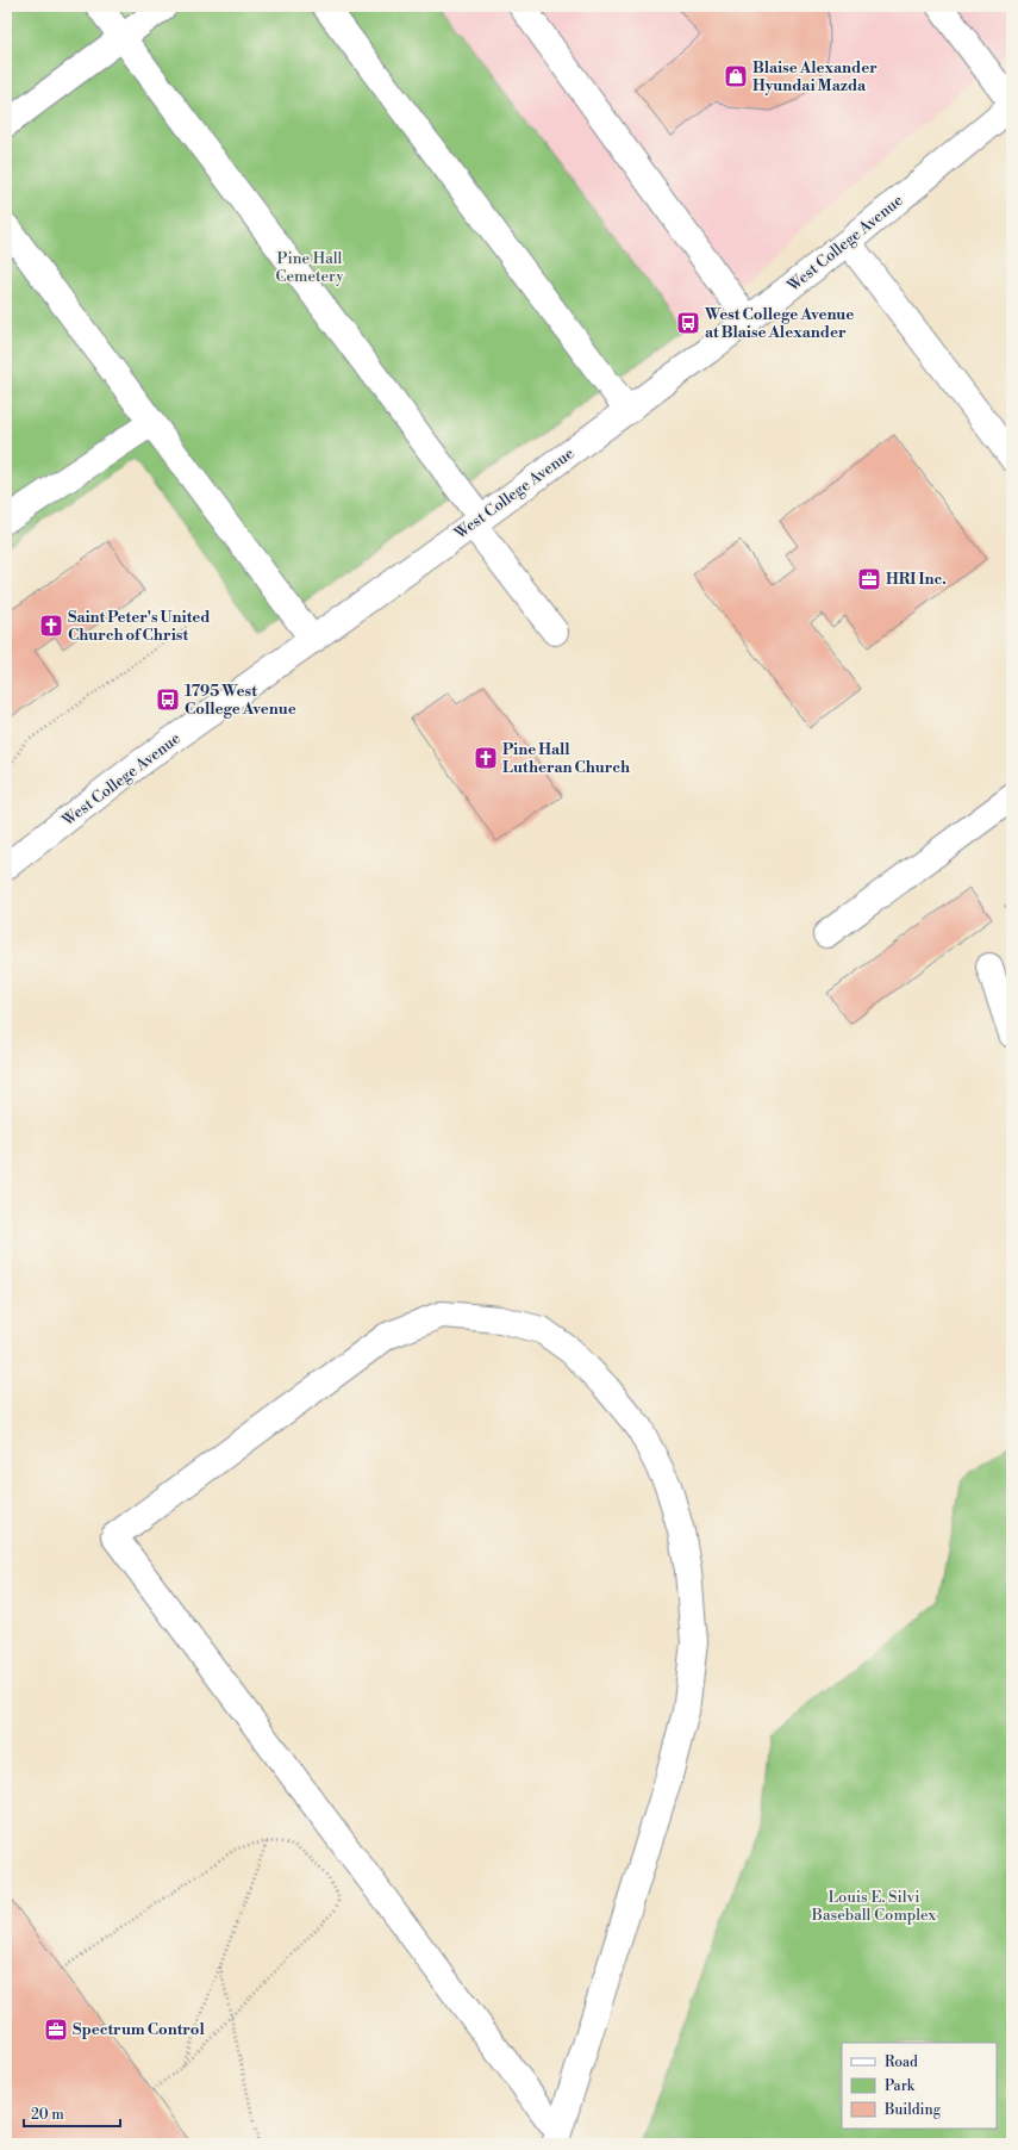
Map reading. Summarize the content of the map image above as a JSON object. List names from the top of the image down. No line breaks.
{"streets":{"main road":["West College Avenue"]},"parks":["Pine Hall Cemetery","Louis E. Silvi Baseball Complex"],"places":{"shop":["Blaise Alexander Hyundai Mazda"],"bus stop":["West College Avenue at Blaise Alexander","1795 West College Avenue"],"office":["HRI Inc.","Spectrum Control"],"church":["Saint Peter's United Church of Christ","Pine Hall Lutheran Church"]},"legend":["Road","Park","Building"],"scale_bar":"20 m"}
